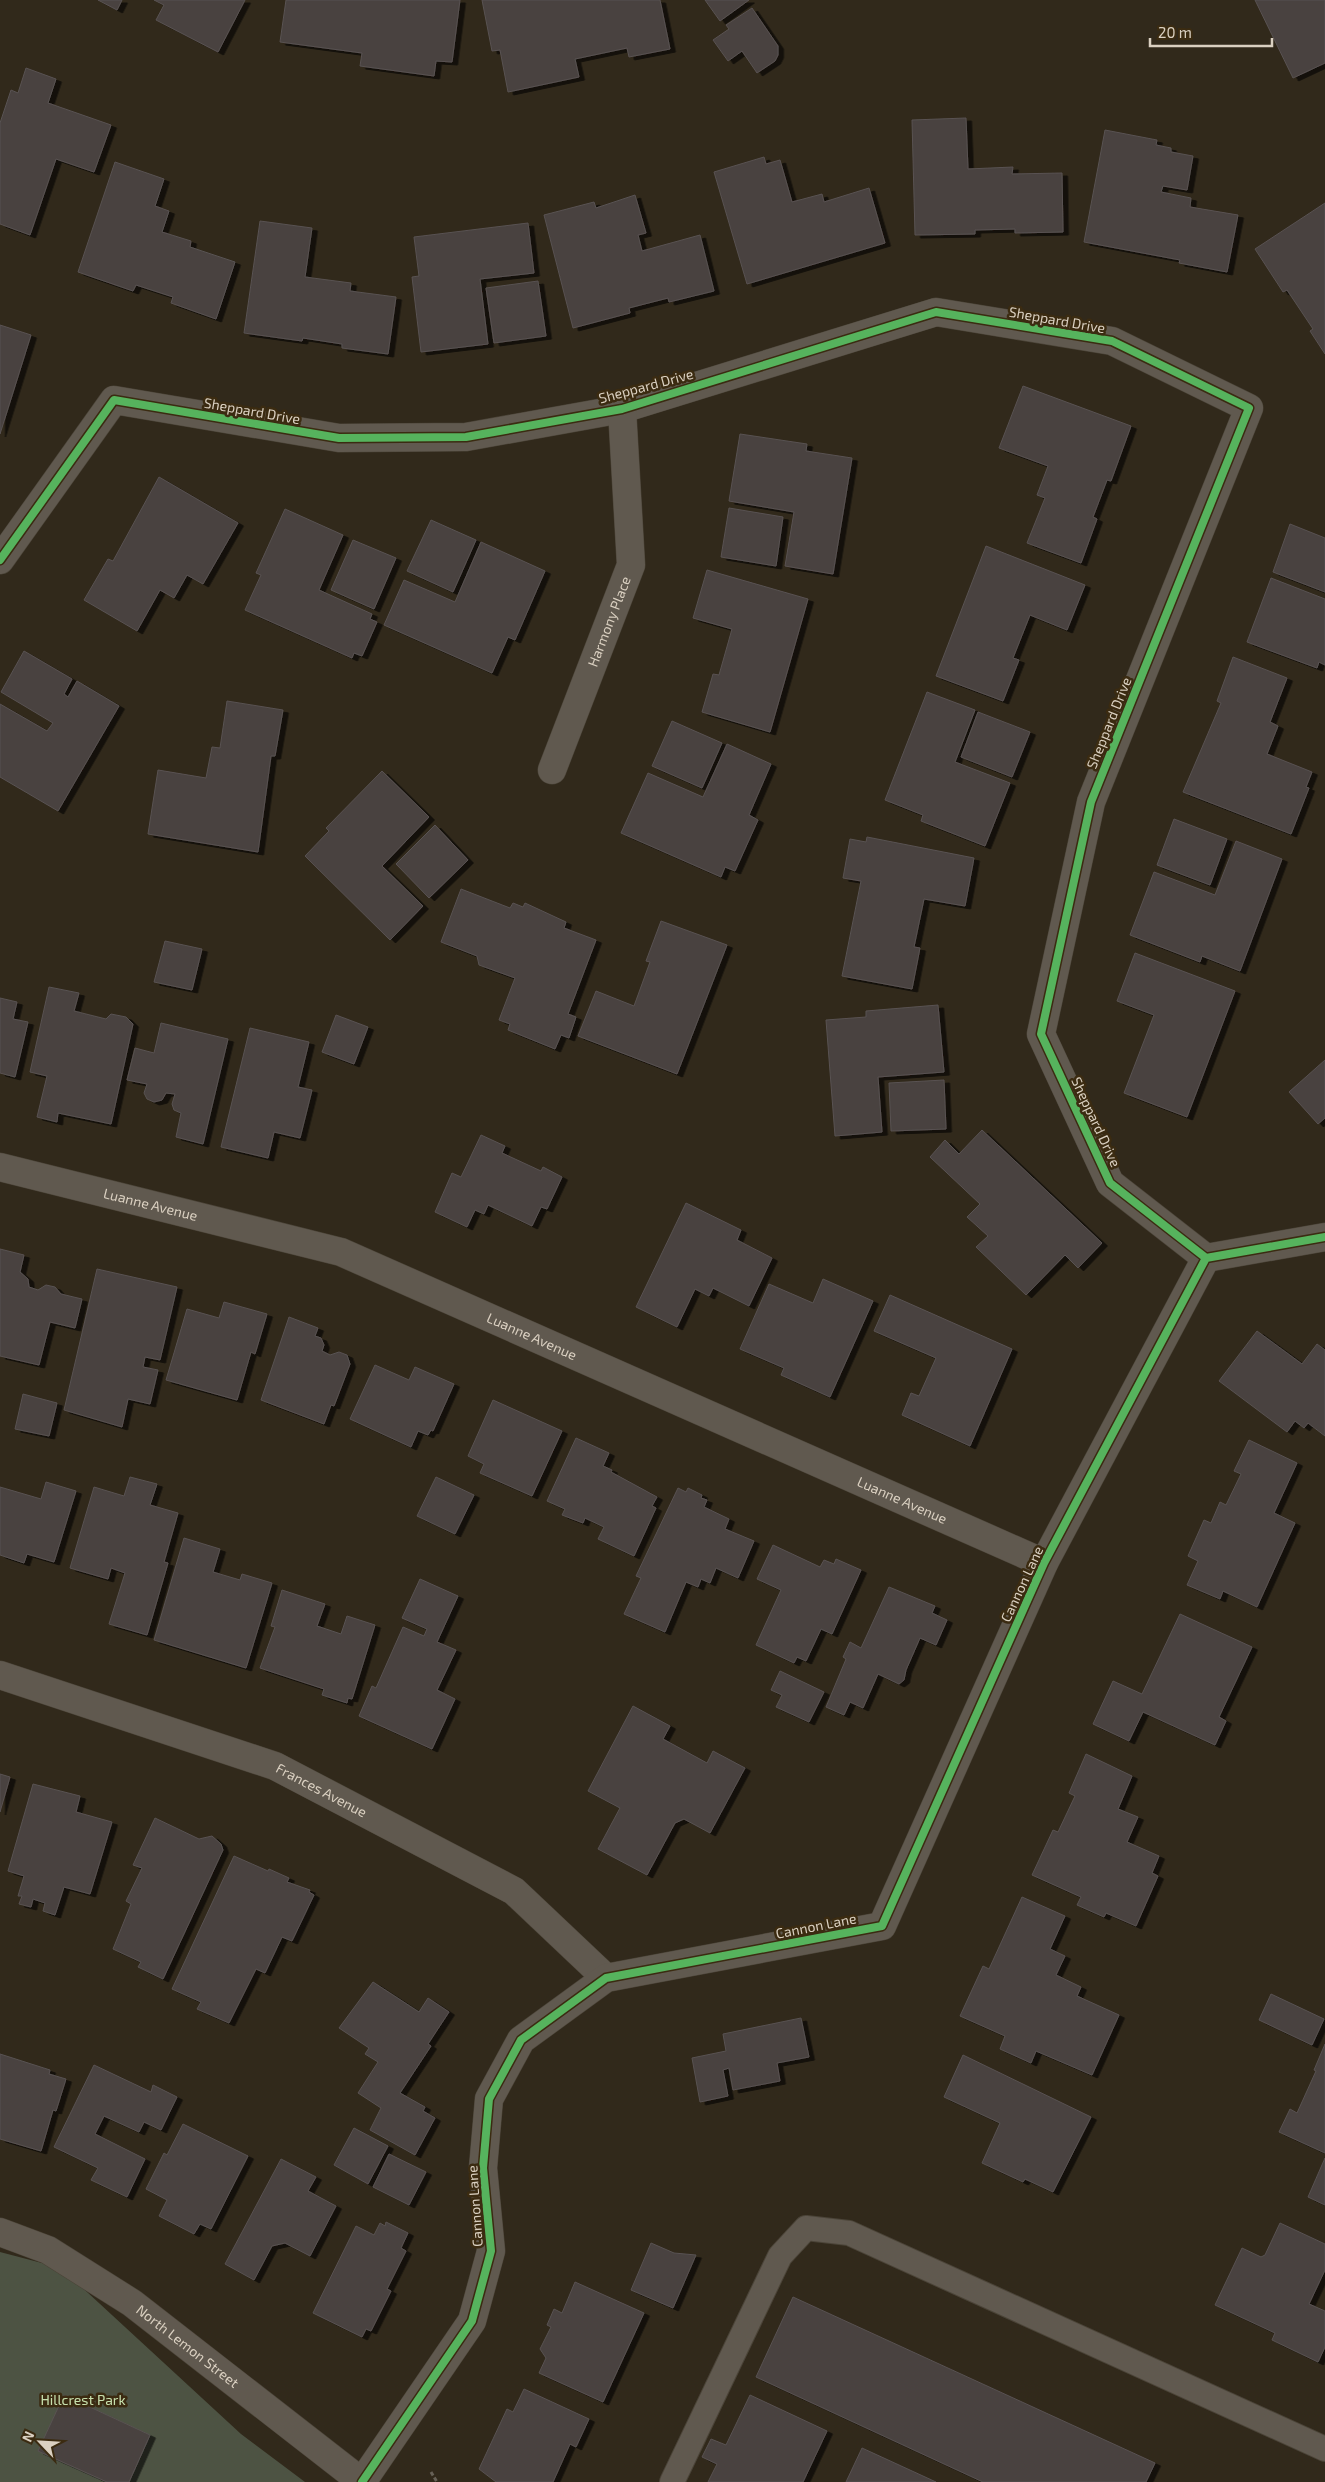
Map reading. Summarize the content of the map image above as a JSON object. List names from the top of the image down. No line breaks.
{"streets":{"street":["Sheppard Drive","Harmony Place","Luanne Avenue","Cannon Lane","Frances Avenue","North Lemon Street"]},"crossings":[["Sheppard Drive","Harmony Place"],["Sheppard Drive","Cannon Lane"],["Luanne Avenue","Cannon Lane"],["Cannon Lane","Frances Avenue"],["Cannon Lane","North Lemon Street"]],"parks":["Hillcrest Park"],"scale_bar":"20 m","north":"top left"}
